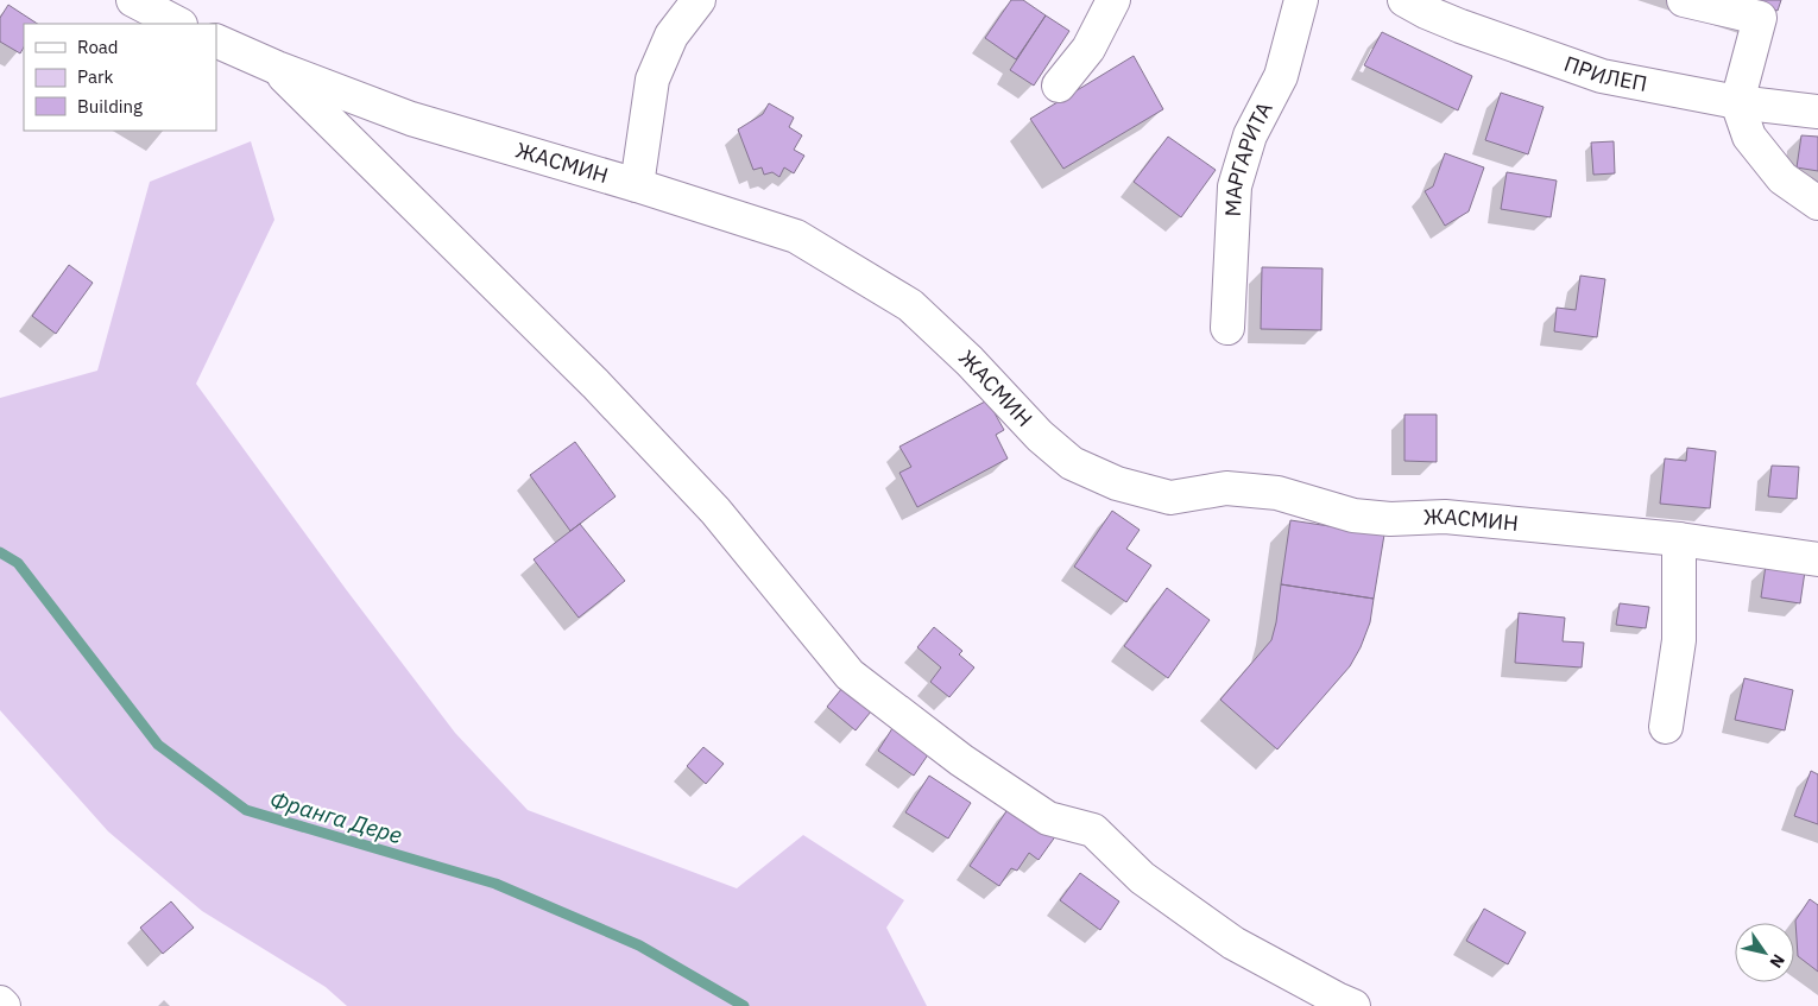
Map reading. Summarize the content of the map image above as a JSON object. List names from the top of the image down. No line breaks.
{"streets":{"street":["ПРИЛЕП","МАРГАРИТА","ЖАСМИН"]},"water":["Франга Дере"],"legend":["Road","Park","Building"],"north":"bottom right"}
